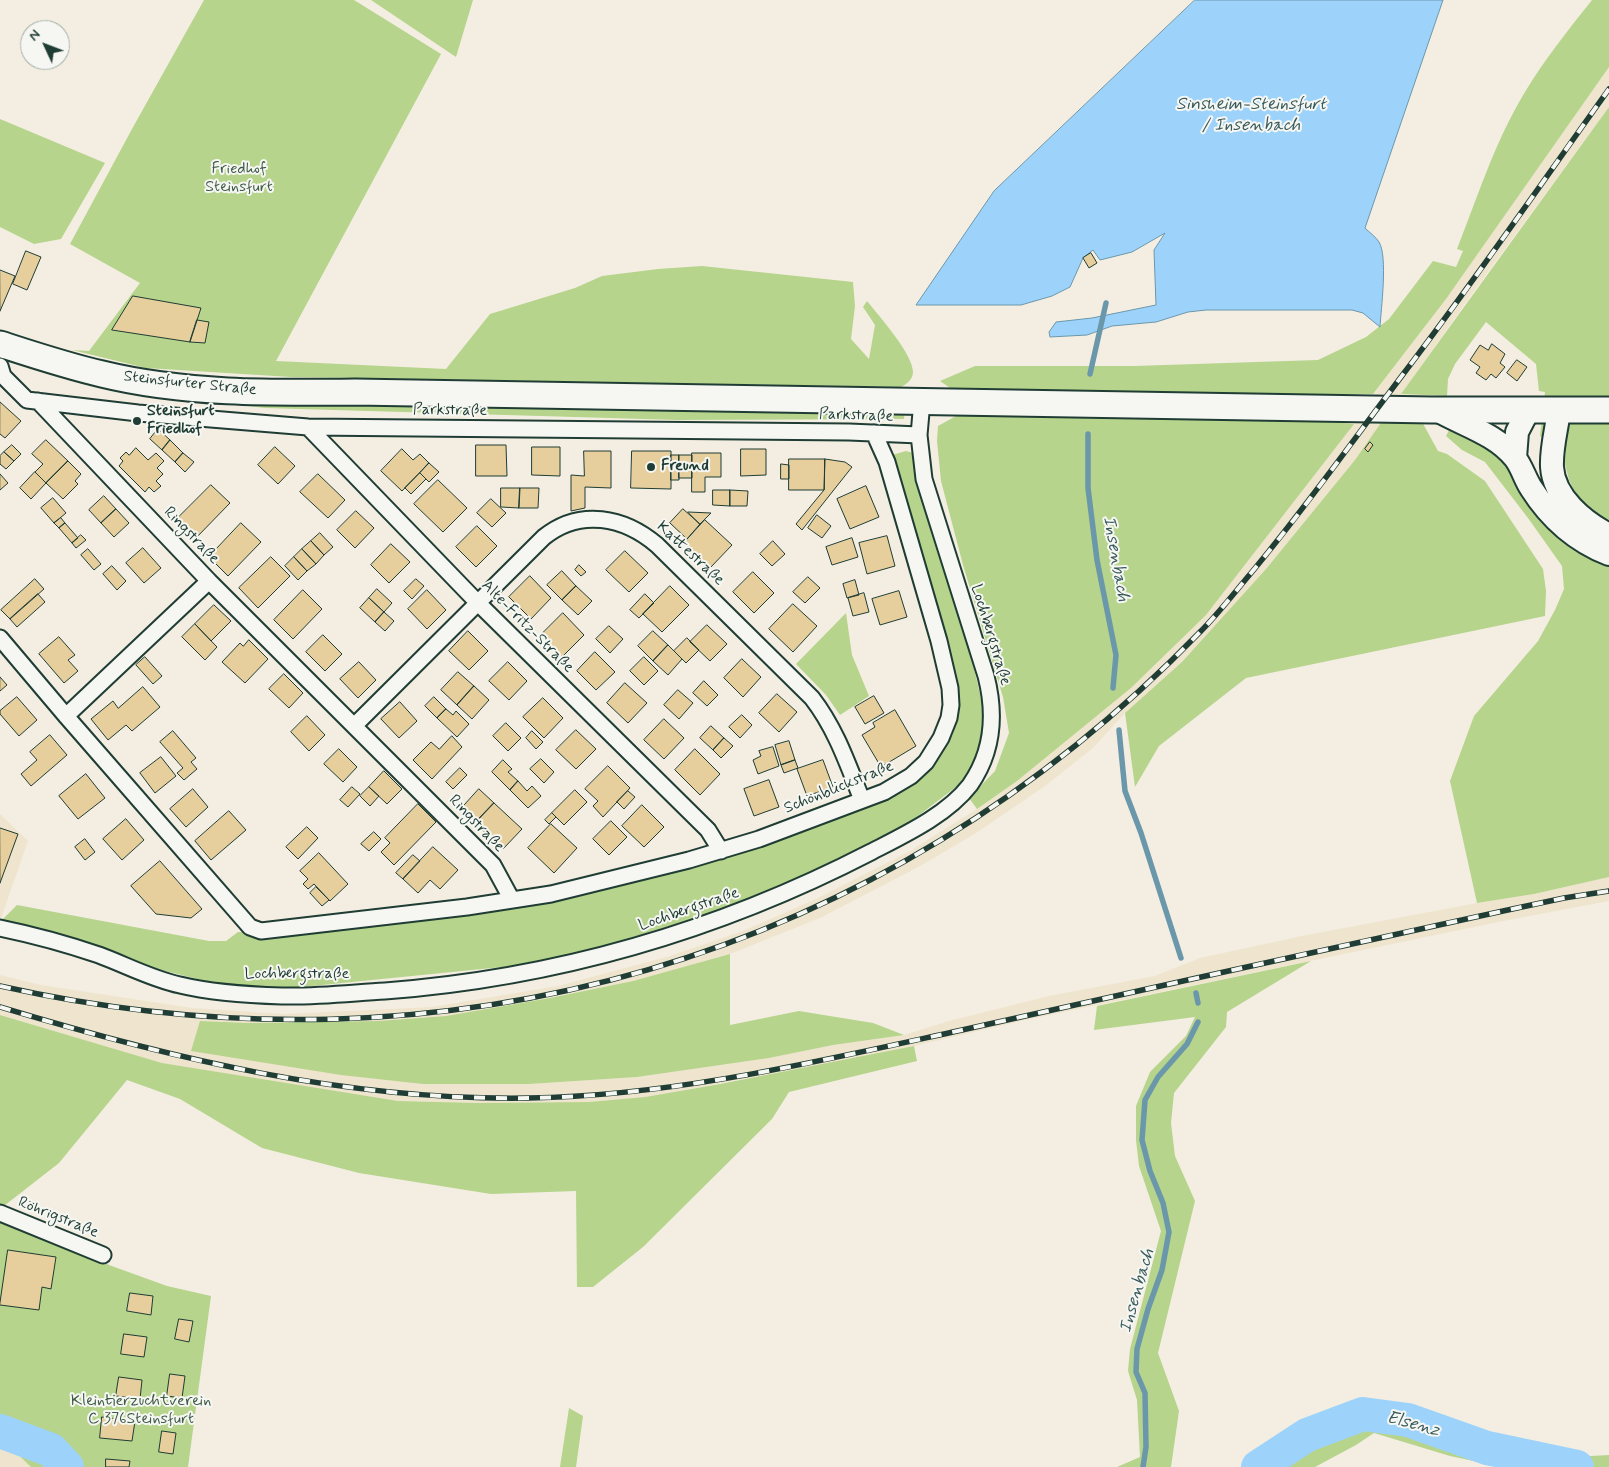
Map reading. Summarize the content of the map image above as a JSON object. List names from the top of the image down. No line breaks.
{"streets":{"main road":["Steinsfurter Straße"],"street":["Parkstraße","Ringstraße","Kattestraße","Alte-Fritz-Straße","Lochbergstraße","Schönblickstraße","Röhrigstraße"]},"crossings":[["Steinsfurter Straße","Lochbergstraße"],["Parkstraße","Ringstraße"],["Parkstraße","Alte-Fritz-Straße"],["Parkstraße","Lochbergstraße"],["Parkstraße","Schönblickstraße"],["Ringstraße","Kattestraße"],["Ringstraße","Schönblickstraße"],["Kattestraße","Alte-Fritz-Straße"],["Kattestraße","Schönblickstraße"],["Alte-Fritz-Straße","Schönblickstraße"]],"water":["Sinsheim-Steinsfurt / Insenbach","Insenbach","Elsenz"],"parks":["Friedhof Steinsfurt","Kleintierzuchtverein C 376Steinsfurt"],"places":["Steinsfurt Friedhof","Freund"],"north":"top left"}
